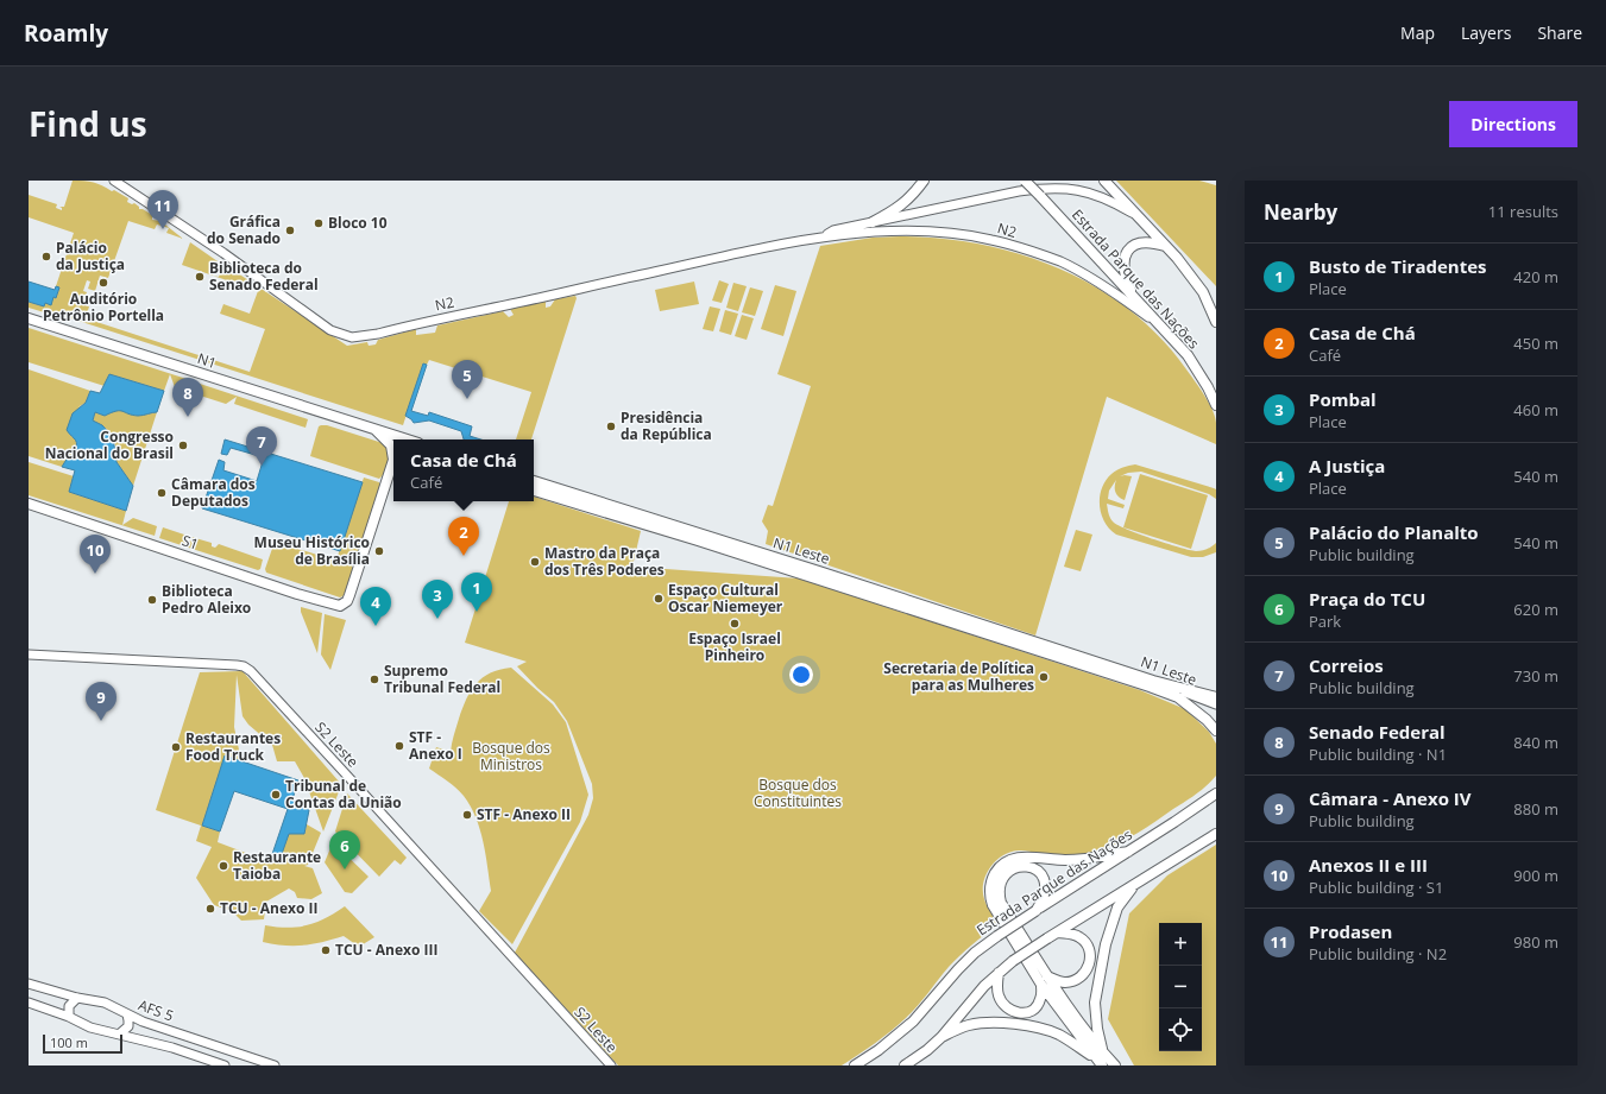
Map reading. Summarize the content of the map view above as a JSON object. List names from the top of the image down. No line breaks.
{"streets":{"highway":["Estrada Parque das Nações","N1","S1","N1 Leste"],"main road":["N2","S2 Leste","AFS 5"]},"crossings":[["N2","Estrada Parque das Nações"]],"parks":["Bosque dos Ministros","Bosque dos Constituintes"],"places":["Bloco 10","Gráfica do Senado","Palácio da Justiça","Biblioteca do Senado Federal","Auditório Petrônio Portella","Presidência da República","Congresso Nacional do Brasil","Câmara dos Deputados","Museu Histórico de Brasília","Mastro da Praça dos Três Poderes","Espaço Cultural Oscar Niemeyer","Biblioteca Pedro Aleixo","Espaço Israel Pinheiro","Secretaria de Política para as Mulheres","Supremo Tribunal Federal","STF - Anexo I","Restaurantes Food Truck","Tribunal de Contas da União","STF - Anexo II","Restaurante Taioba","TCU - Anexo II","TCU - Anexo III"],"scale_bar":"100 m","page":{"header":"Roamly","nav":["Map","Layers","Share"],"title":"Find us","buttons":"Directions","heading":["Nearby","11 results"],"pins":["11","5","8","7","2","10","1","3","4","9","6"],"list":[{"mark":"1","name":"Busto de Tiradentes","note":"Place","value":"420 m"},{"mark":"2","name":"Casa de Chá","note":"Café","value":"450 m"},{"mark":"3","name":"Pombal","note":"Place","value":"460 m"},{"mark":"4","name":"A Justiça","note":"Place","value":"540 m"},{"mark":"5","name":"Palácio do Planalto","note":"Public building","value":"540 m"},{"mark":"6","name":"Praça do TCU","note":"Park","value":"620 m"},{"mark":"7","name":"Correios","note":"Public building","value":"730 m"},{"mark":"8","name":"Senado Federal","note":"Public building · N1","value":"840 m"},{"mark":"9","name":"Câmara - Anexo IV","note":"Public building","value":"880 m"},{"mark":"10","name":"Anexos II e III","note":"Public building · S1","value":"900 m"},{"mark":"11","name":"Prodasen","note":"Public building · N2","value":"980 m"}],"popup":["Casa de Chá","Café"],"map_buttons":["+","−"],"scale":"100 m"}}
